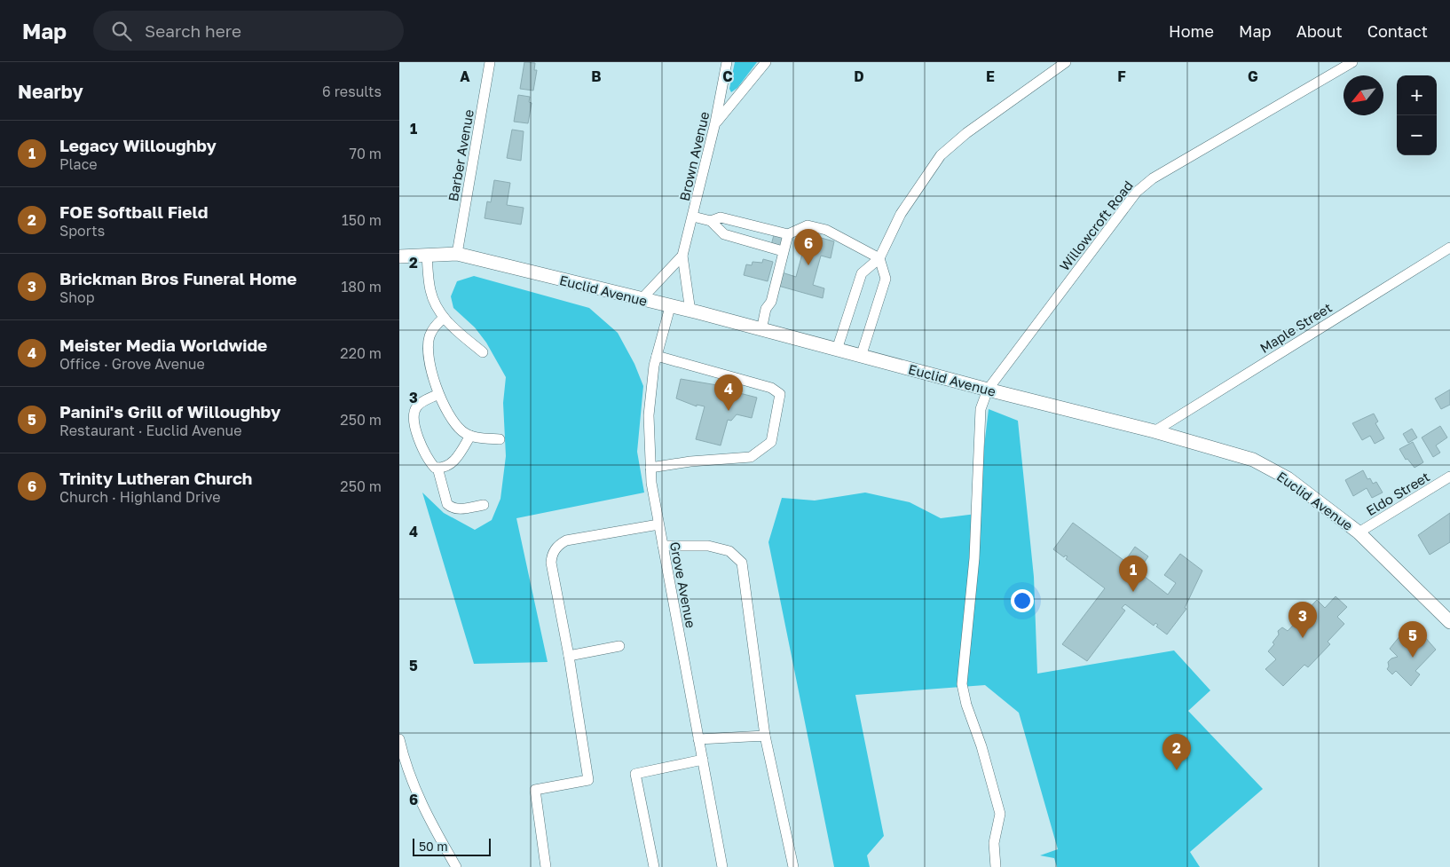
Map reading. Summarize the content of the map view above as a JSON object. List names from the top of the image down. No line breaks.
{"streets":{"main road":["Euclid Avenue"],"street":["Barber Avenue","Brown Avenue","Willowcroft Road","Maple Street","Eldo Street","Grove Avenue"]},"crossings":[["Barber Avenue","Euclid Avenue"],["Brown Avenue","Euclid Avenue"],["Willowcroft Road","Euclid Avenue"],["Euclid Avenue","Maple Street"],["Euclid Avenue","Eldo Street"],["Euclid Avenue","Grove Avenue"]],"scale_bar":"50 m","north":"bottom left","page":{"header":"Map","search":"Search here","nav":["Home","Map","About","Contact"],"heading":["Nearby","6 results"],"map_buttons":["+","−"],"list":[{"mark":"1","name":"Legacy Willoughby","note":"Place","value":"70 m"},{"mark":"2","name":"FOE Softball Field","note":"Sports","value":"150 m"},{"mark":"3","name":"Brickman Bros Funeral Home","note":"Shop","value":"180 m"},{"mark":"4","name":"Meister Media Worldwide","note":"Office · Grove Avenue","value":"220 m"},{"mark":"5","name":"Panini's Grill of Willoughby","note":"Restaurant · Euclid Avenue","value":"250 m"},{"mark":"6","name":"Trinity Lutheran Church","note":"Church · Highland Drive","value":"250 m"}],"pins":["6","4","1","3","5","2"],"scale":"50 m"},"grid":{"columns":["A","B","C","D","E","F","G"],"rows":["1","2","3","4","5","6"]}}
